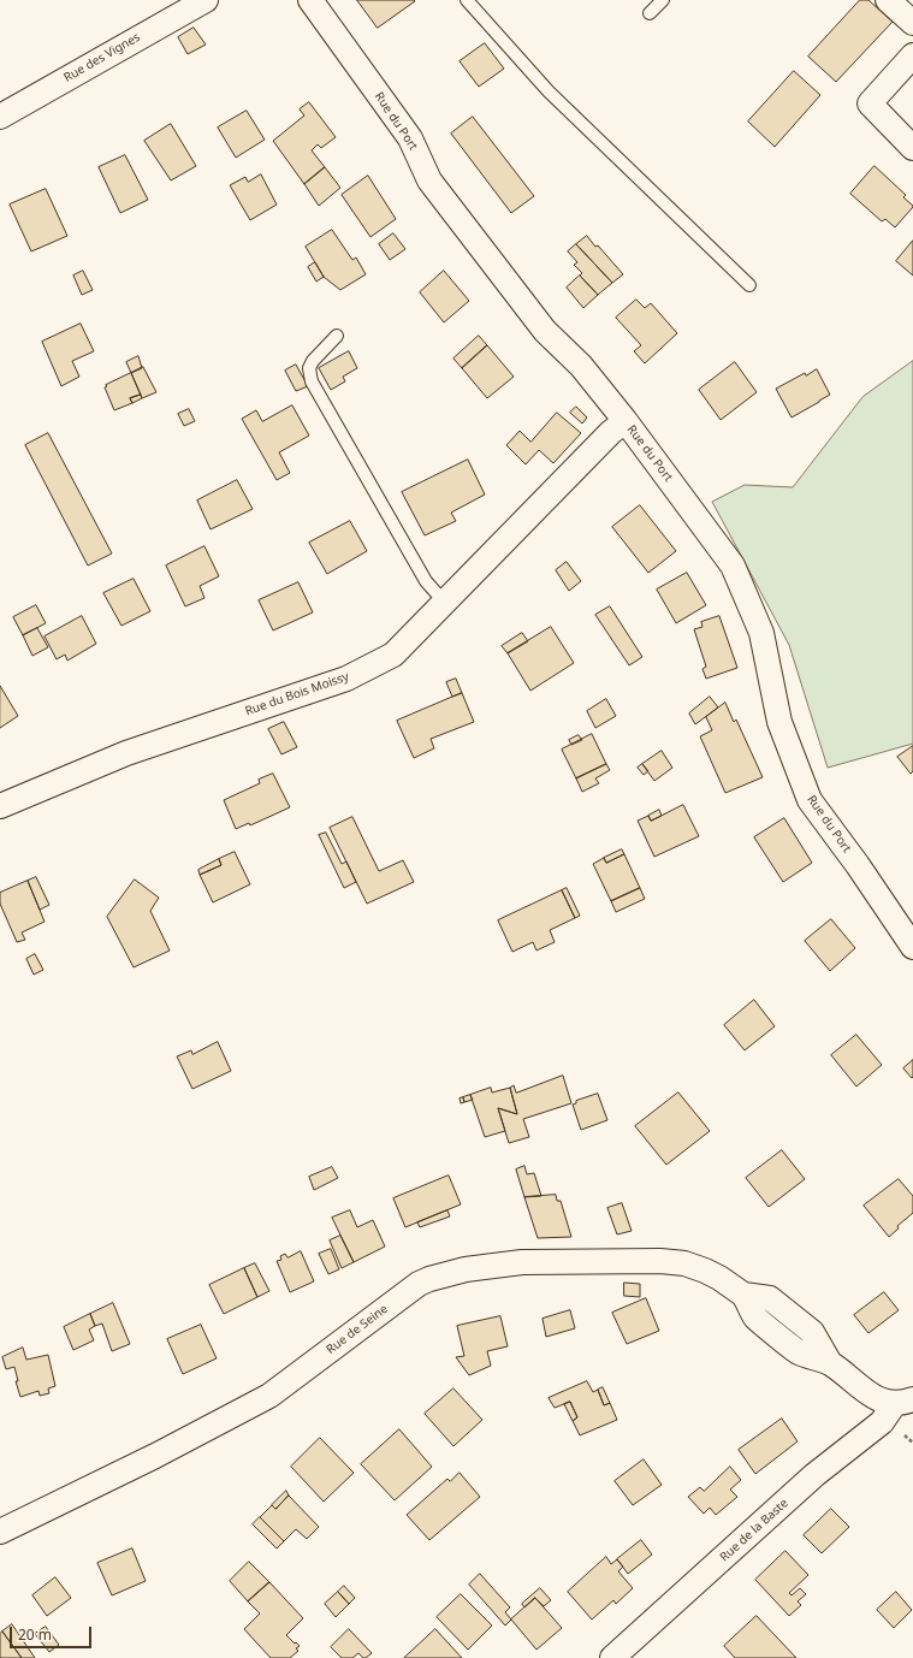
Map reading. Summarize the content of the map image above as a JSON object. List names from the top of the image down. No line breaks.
{"streets":{"street":["Rue des Vignes","Rue du Port","Rue du Bois Moissy","Rue de Seine","Rue de la Baste"]},"crossings":[["Rue du Port","Rue du Bois Moissy"],["Rue de Seine","Rue de la Baste"]],"scale_bar":"20 m"}
